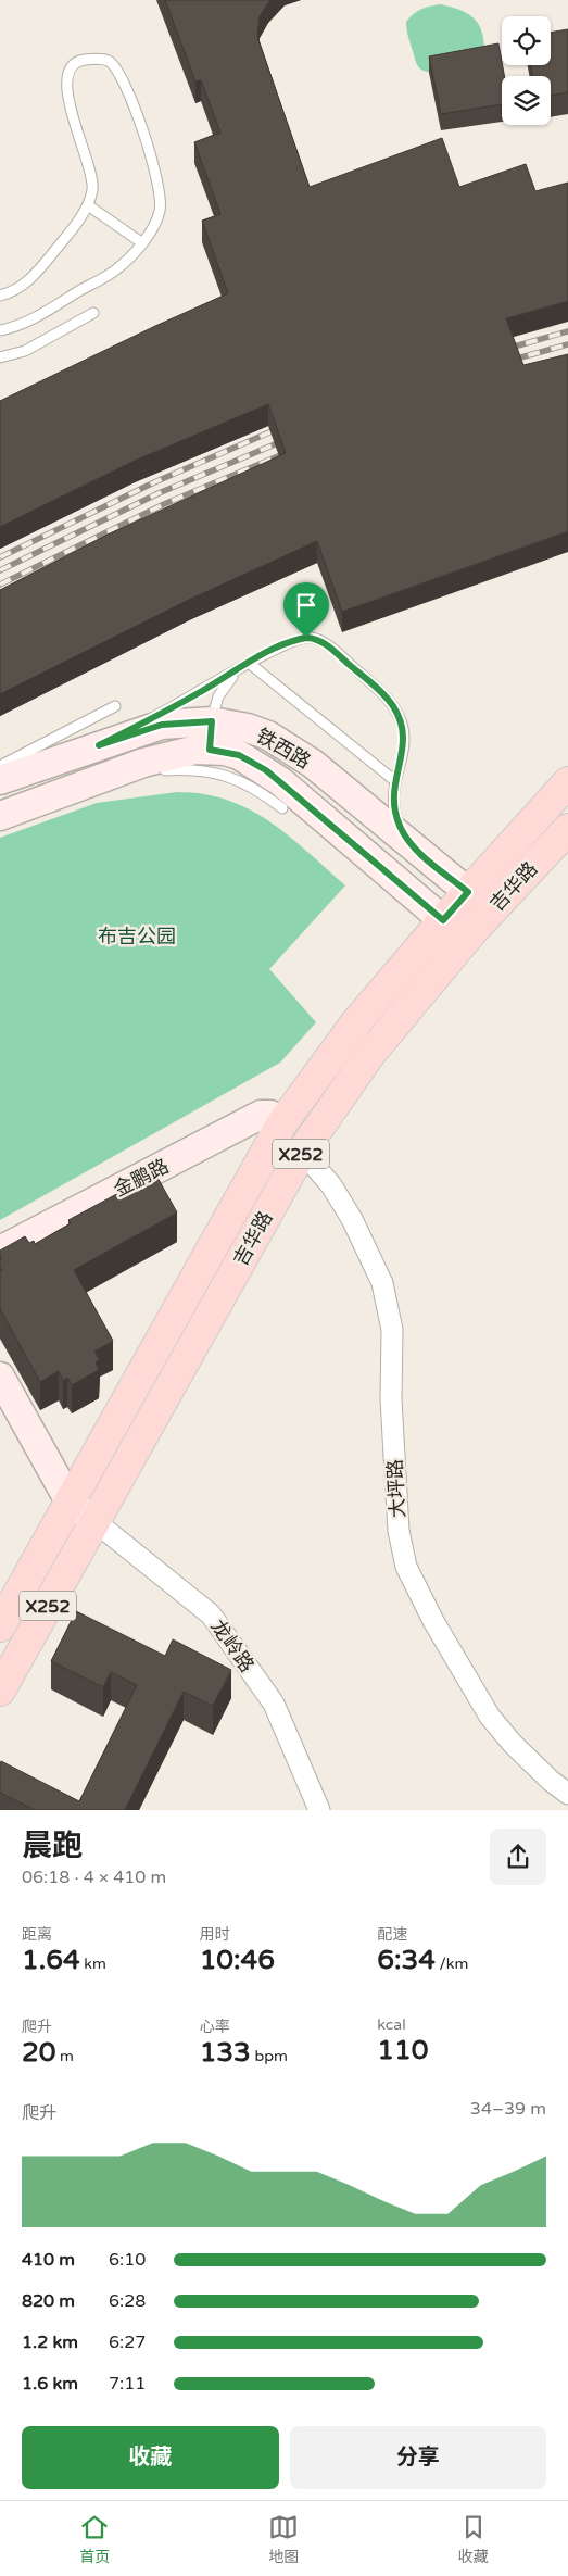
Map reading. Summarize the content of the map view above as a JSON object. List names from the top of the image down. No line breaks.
{"streets":{"main road":["铁西路","吉华路","X252","金鹏路"],"street":["大坪路","龙岭路"]},"crossings":[["铁西路","吉华路"],["吉华路","金鹏路"],["吉华路","大坪路"],["吉华路","龙岭路"]],"parks":["布吉公园"],"page":{"heading":["晨跑","06:18 · 4 × 410 m"],"stats":[["距离","1.64 km"],["用时","10:46"],["配速","6:34 /km"],["爬升","20 m"],["心率","133 bpm"],["kcal","110"]],"chart":["爬升","34–39 m"],"list":[{"name":"410 m","note":"6:10"},{"name":"820 m","note":"6:28"},{"name":"1.2 km","note":"6:27"},{"name":"1.6 km","note":"7:11"}],"buttons":["收藏","分享"],"tabs":["首页","地图","收藏"]}}
